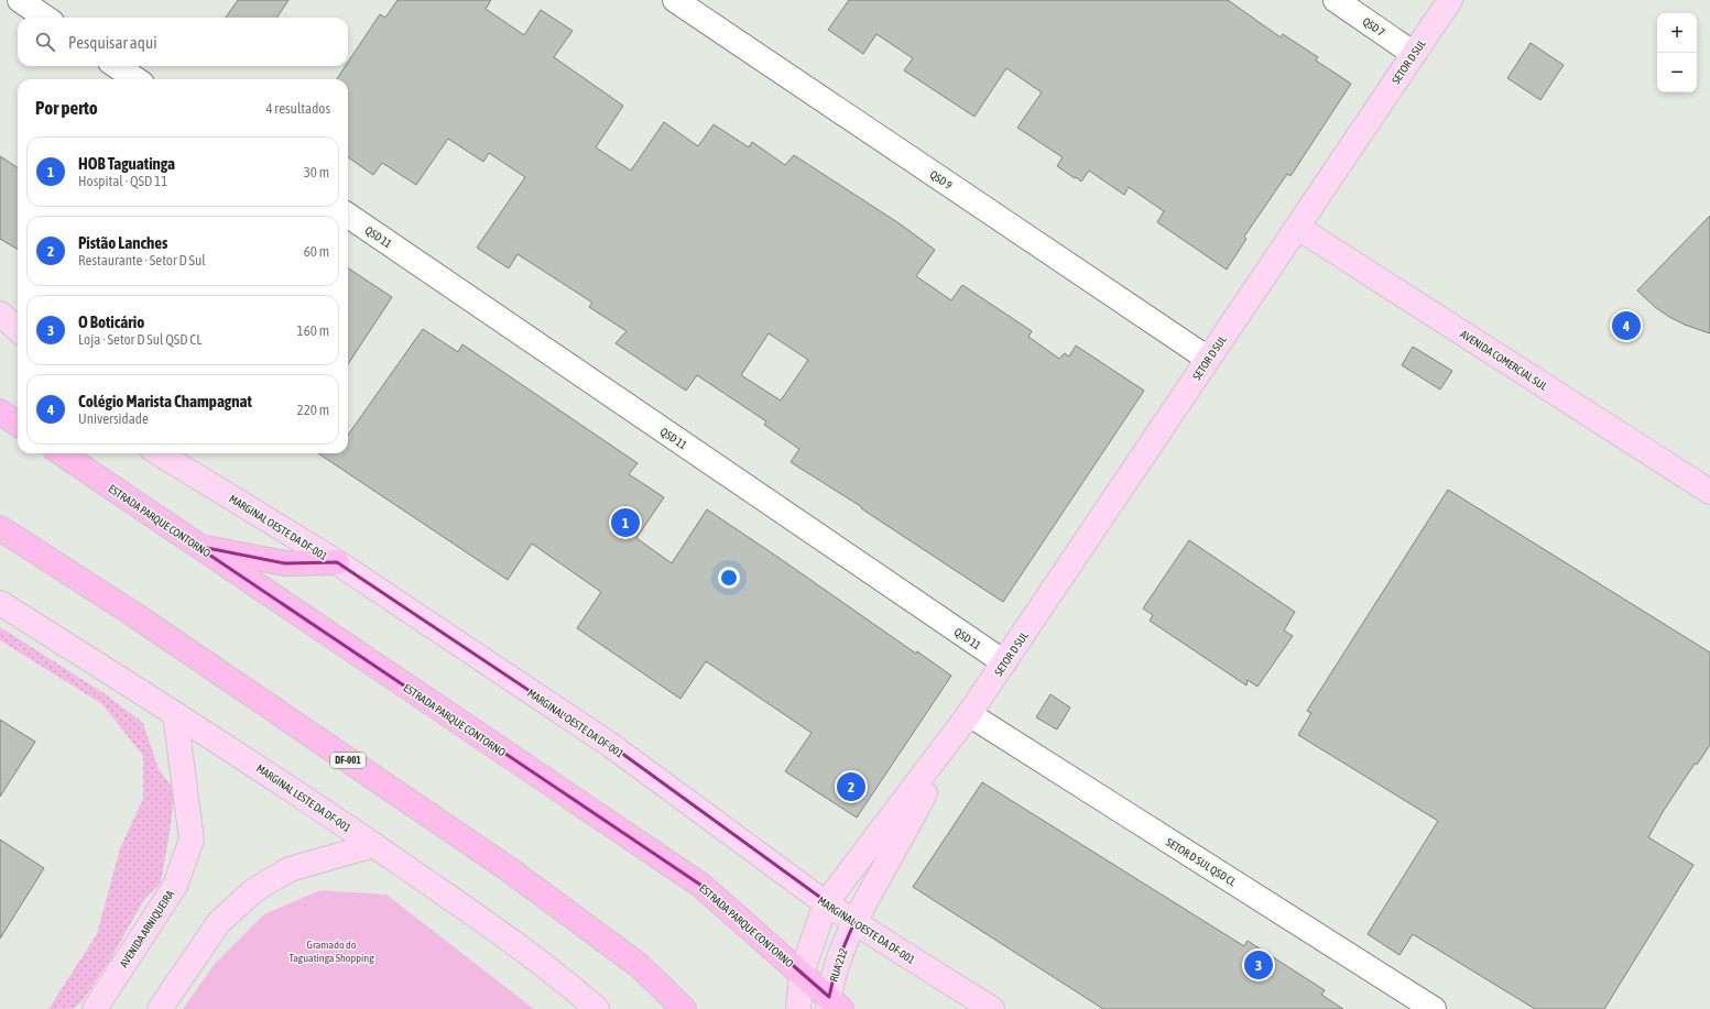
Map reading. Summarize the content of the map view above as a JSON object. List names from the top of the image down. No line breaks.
{"streets":{"highway":["ESTRADA PARQUE CONTORNO","DF-001"],"main road":["SETOR D SUL","AVENIDA COMERCIAL SUL","MARGINAL OESTE DA DF-001","MARGINAL LESTE DA DF-001","AVENIDA ARNIQUEIRA","RUA 212"],"street":["QSD 7","QSD 9","QSD 11","SETOR D SUL QSD CL"]},"crossings":[["QSD 7","SETOR D SUL"],["SETOR D SUL","QSD 9"],["SETOR D SUL","QSD 11"],["SETOR D SUL","AVENIDA COMERCIAL SUL"],["SETOR D SUL","MARGINAL OESTE DA DF-001"],["SETOR D SUL","SETOR D SUL QSD CL"],["SETOR D SUL","RUA 212"],["ESTRADA PARQUE CONTORNO","RUA 212"],["MARGINAL OESTE DA DF-001","RUA 212"],["MARGINAL LESTE DA DF-001","AVENIDA ARNIQUEIRA"]],"parks":["Gramado do Taguatinga Shopping"],"page":{"map_buttons":["+","−"],"search":"Pesquisar aqui","heading":["Por perto","4 resultados"],"list":[{"mark":"1","name":"HOB Taguatinga","note":"Hospital · QSD 11","value":"30 m"},{"mark":"2","name":"Pistão Lanches","note":"Restaurante · Setor D Sul","value":"60 m"},{"mark":"3","name":"O Boticário","note":"Loja · Setor D Sul QSD CL","value":"160 m"},{"mark":"4","name":"Colégio Marista Champagnat","note":"Universidade","value":"220 m"}],"pins":["4","1","2","3"]}}
